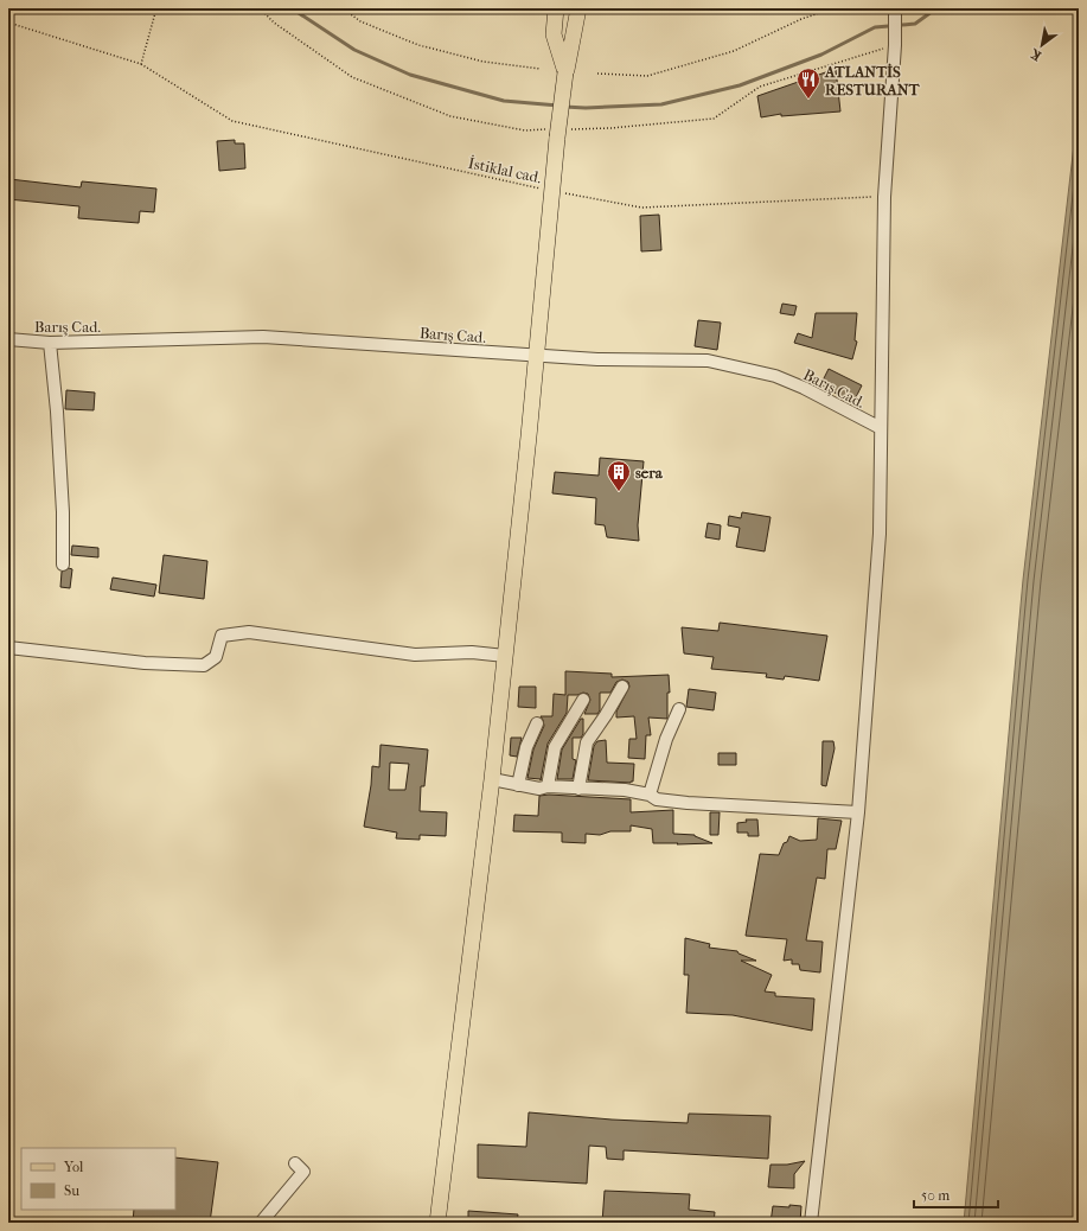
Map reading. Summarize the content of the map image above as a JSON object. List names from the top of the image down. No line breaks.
{"streets":{"street":["Barış Cad."],"path":["İstiklal cad."]},"places":{"restaurant":["ATLANTİS RESTURANT"],"building":["sera"]},"legend":["Yol","Su"],"scale_bar":"50 m","north":"bottom left"}
